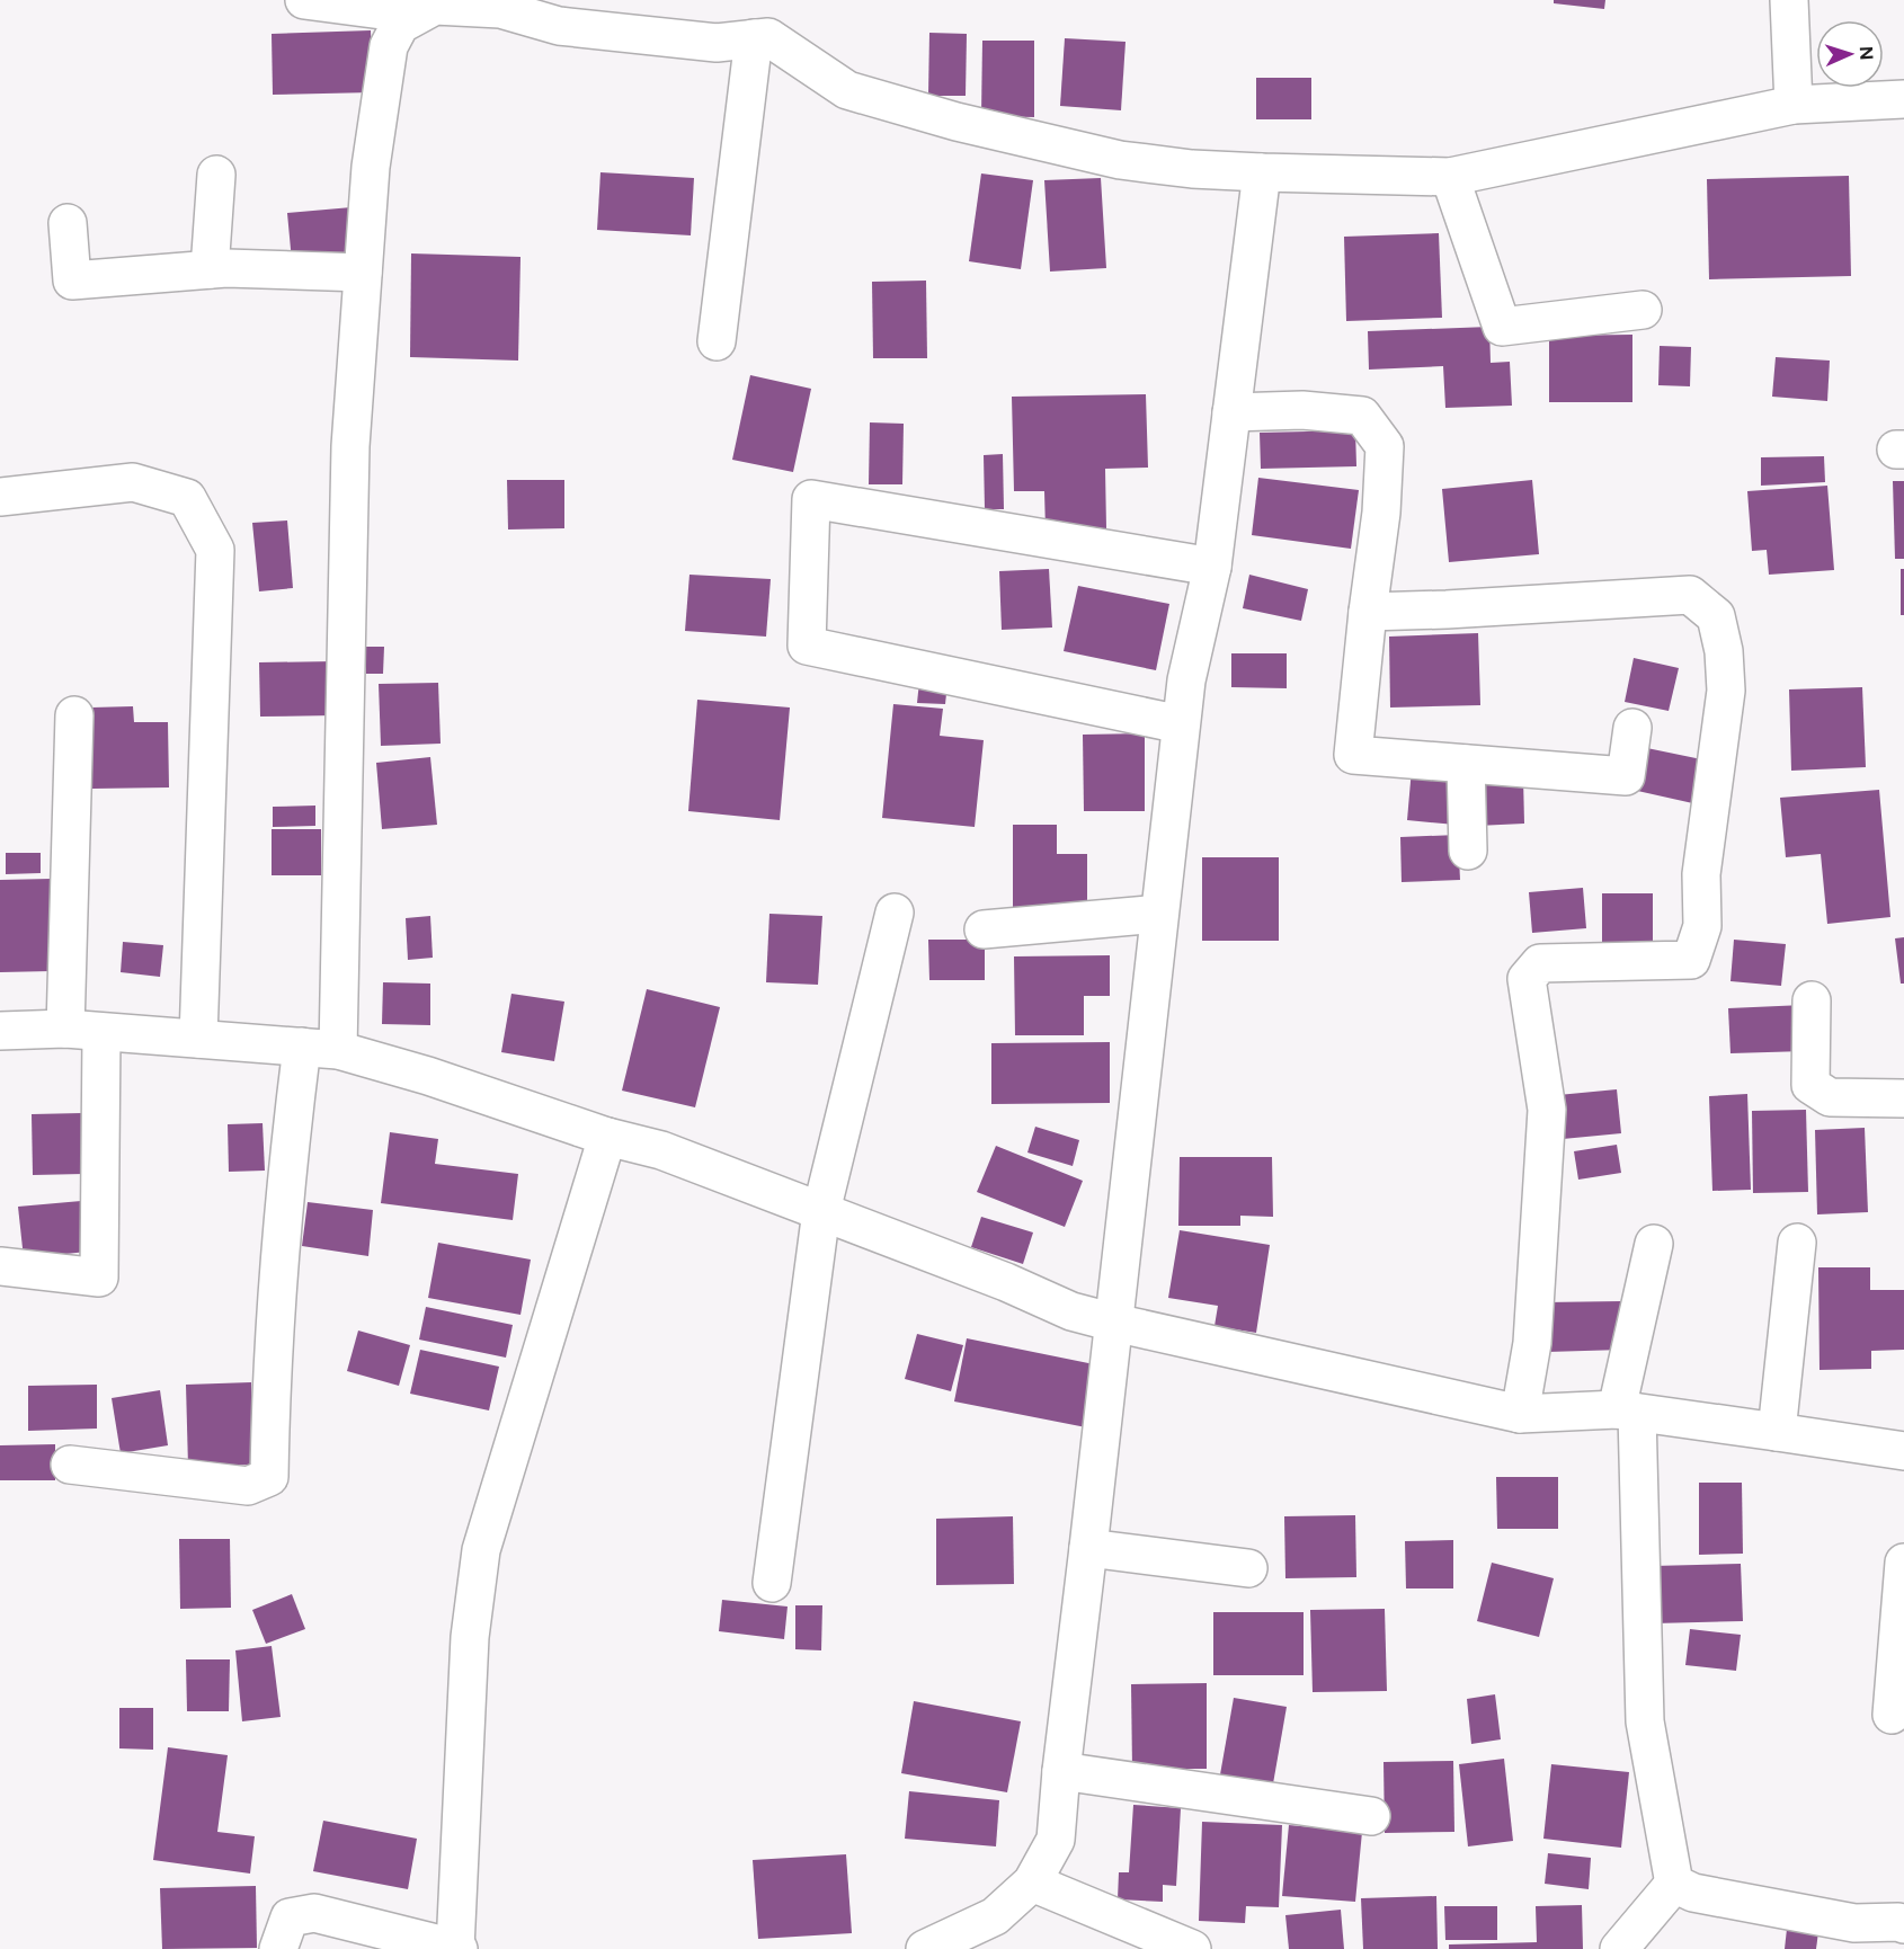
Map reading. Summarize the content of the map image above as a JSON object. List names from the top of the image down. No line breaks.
{"north":"right"}
